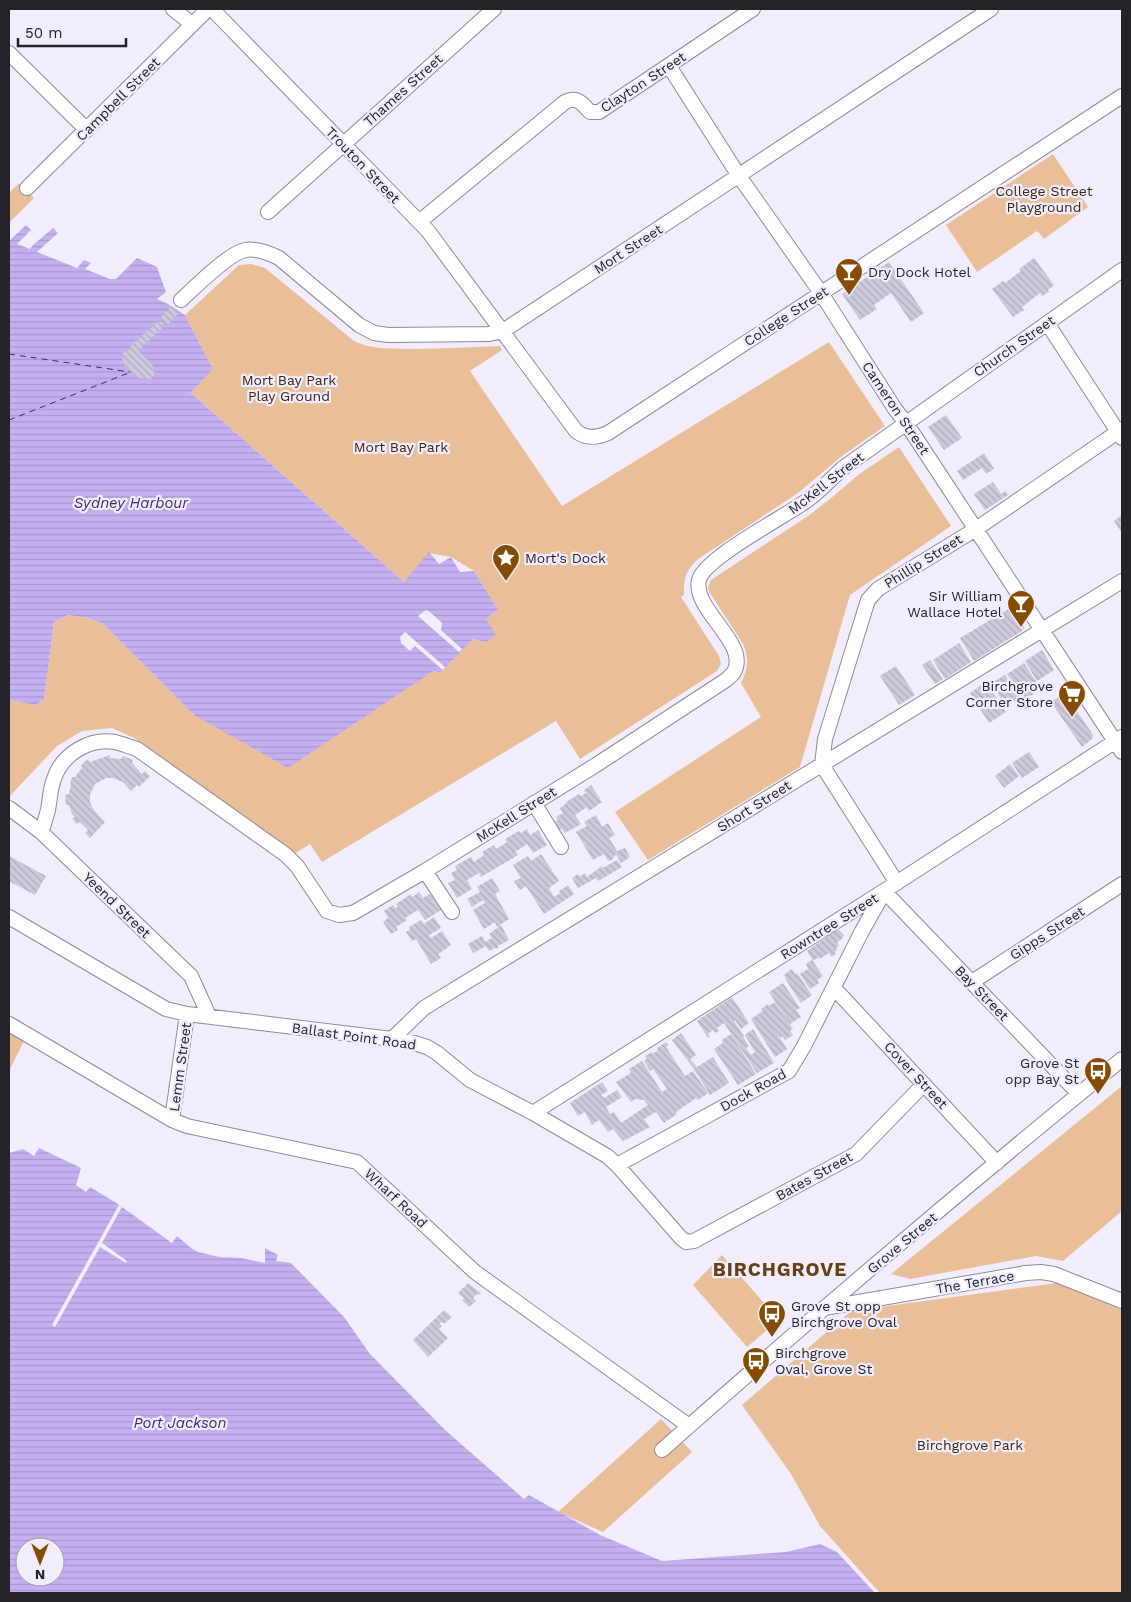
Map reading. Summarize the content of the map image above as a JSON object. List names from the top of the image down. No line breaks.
{"streets":{"street":["Clayton Street","Thames Street","Campbell Street","Trouton Street","Mort Street","College Street","Church Street","Cameron Street","McKell Street","Phillip Street","Short Street","Yeend Street","Rowntree Street","Gipps Street","Bay Street","Ballast Point Road","Lemm Street","Cover Street","Dock Road","Bates Street","Wharf Road","Grove Street","The Terrace"]},"crossings":[["Clayton Street","Trouton Street"],["Clayton Street","Cameron Street"],["Thames Street","Trouton Street"],["Trouton Street","Mort Street"],["Trouton Street","College Street"],["Mort Street","College Street"],["Mort Street","Cameron Street"],["College Street","Cameron Street"],["Church Street","Cameron Street"],["Church Street","McKell Street"],["Cameron Street","McKell Street"],["Cameron Street","Phillip Street"],["Cameron Street","Short Street"],["Cameron Street","Rowntree Street"],["McKell Street","Yeend Street"],["Phillip Street","Short Street"],["Short Street","Ballast Point Road"],["Yeend Street","Ballast Point Road"],["Rowntree Street","Bay Street"],["Rowntree Street","Ballast Point Road"],["Rowntree Street","Dock Road"],["Gipps Street","Bay Street"],["Bay Street","Dock Road"],["Bay Street","Grove Street"],["Ballast Point Road","Lemm Street"],["Ballast Point Road","Dock Road"],["Ballast Point Road","Bates Street"],["Lemm Street","Wharf Road"],["Cover Street","Dock Road"],["Cover Street","Bates Street"],["Cover Street","Grove Street"],["Wharf Road","Grove Street"],["Grove Street","The Terrace"]],"districts":["BIRCHGROVE"],"water":["Sydney Harbour","Port Jackson"],"parks":["College Street Playground","Mort Bay Park Play Ground","Mort Bay Park","Birchgrove Park"],"places":{"bar":["Dry Dock Hotel","Sir William Wallace Hotel"],"place":["Mort's Dock"],"supermarket":["Birchgrove Corner Store"],"bus stop":["Grove St opp Bay St","Grove St opp Birchgrove Oval","Birchgrove Oval, Grove St"]},"scale_bar":"50 m","north":"bottom"}
